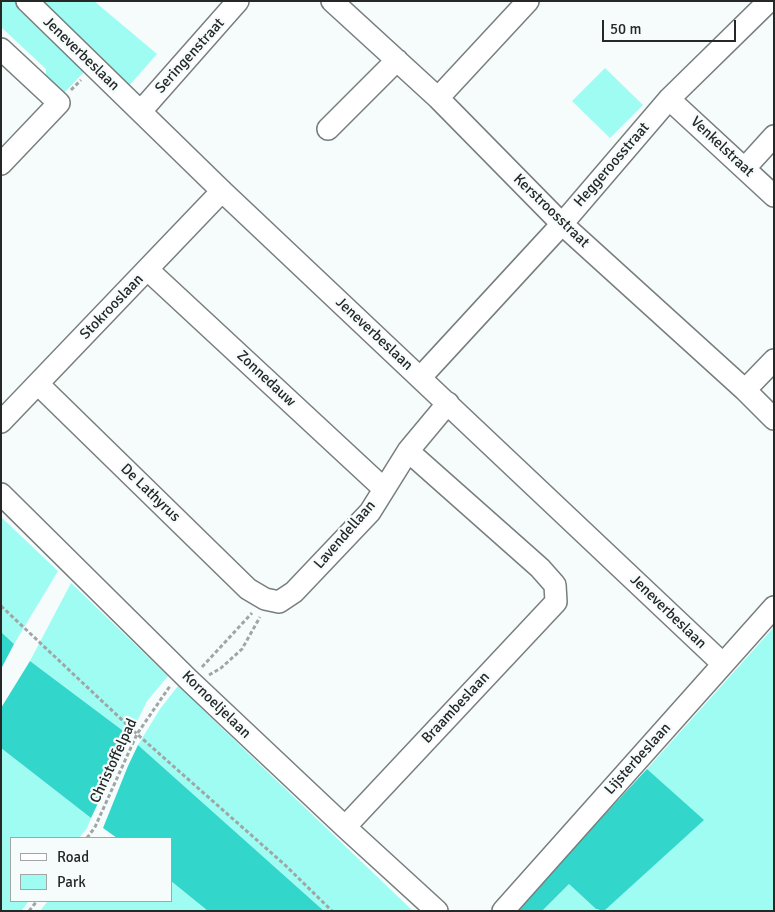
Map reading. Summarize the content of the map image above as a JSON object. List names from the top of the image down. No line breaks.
{"streets":{"street":["Jeneverbeslaan","Seringenstraat","Venkelstraat","Heggeroosstraat","Kerstroosstraat","Stokrooslaan","Zonnedauw","De Lathyrus","Lavendellaan","Kornoeljelaan","Braambeslaan","Lijsterbeslaan"],"path":["Christoffelpad"]},"crossings":[["Jeneverbeslaan","Seringenstraat"],["Jeneverbeslaan","Heggeroosstraat"],["Jeneverbeslaan","Stokrooslaan"],["Jeneverbeslaan","Lavendellaan"],["Jeneverbeslaan","Lijsterbeslaan"],["Venkelstraat","Heggeroosstraat"],["Heggeroosstraat","Kerstroosstraat"],["Stokrooslaan","Zonnedauw"],["Stokrooslaan","De Lathyrus"],["Zonnedauw","Lavendellaan"],["De Lathyrus","Lavendellaan"],["Lavendellaan","Braambeslaan"],["Kornoeljelaan","Braambeslaan"],["Kornoeljelaan","Christoffelpad"]],"legend":["Road","Park"],"scale_bar":"50 m"}
